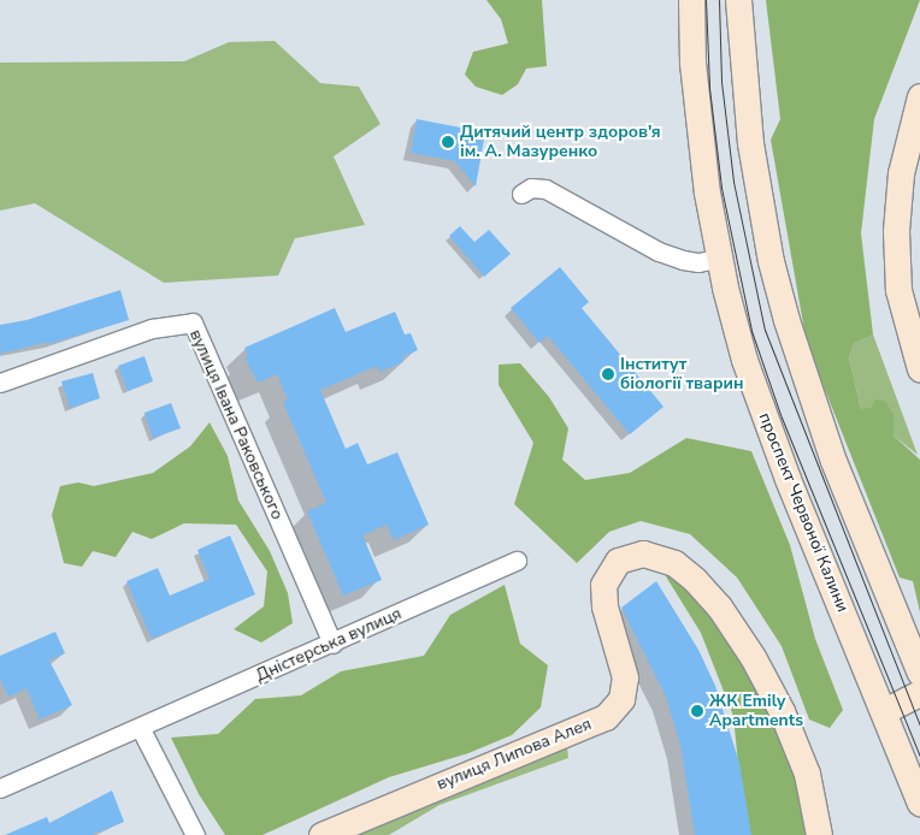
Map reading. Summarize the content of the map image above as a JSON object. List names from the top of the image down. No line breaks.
{"streets":{"main road":["проспект Червоної Калини","вулиця Липова Алея"],"street":["вулиця Івана Раковського","Дністерська вулиця"]},"crossings":[["вулиця Івана Раковського","Дністерська вулиця"]],"places":["Дитячий центр здоров'я ім. А. Мазуренко","Інститут біології тварин","ЖК Emily Apartments"]}
